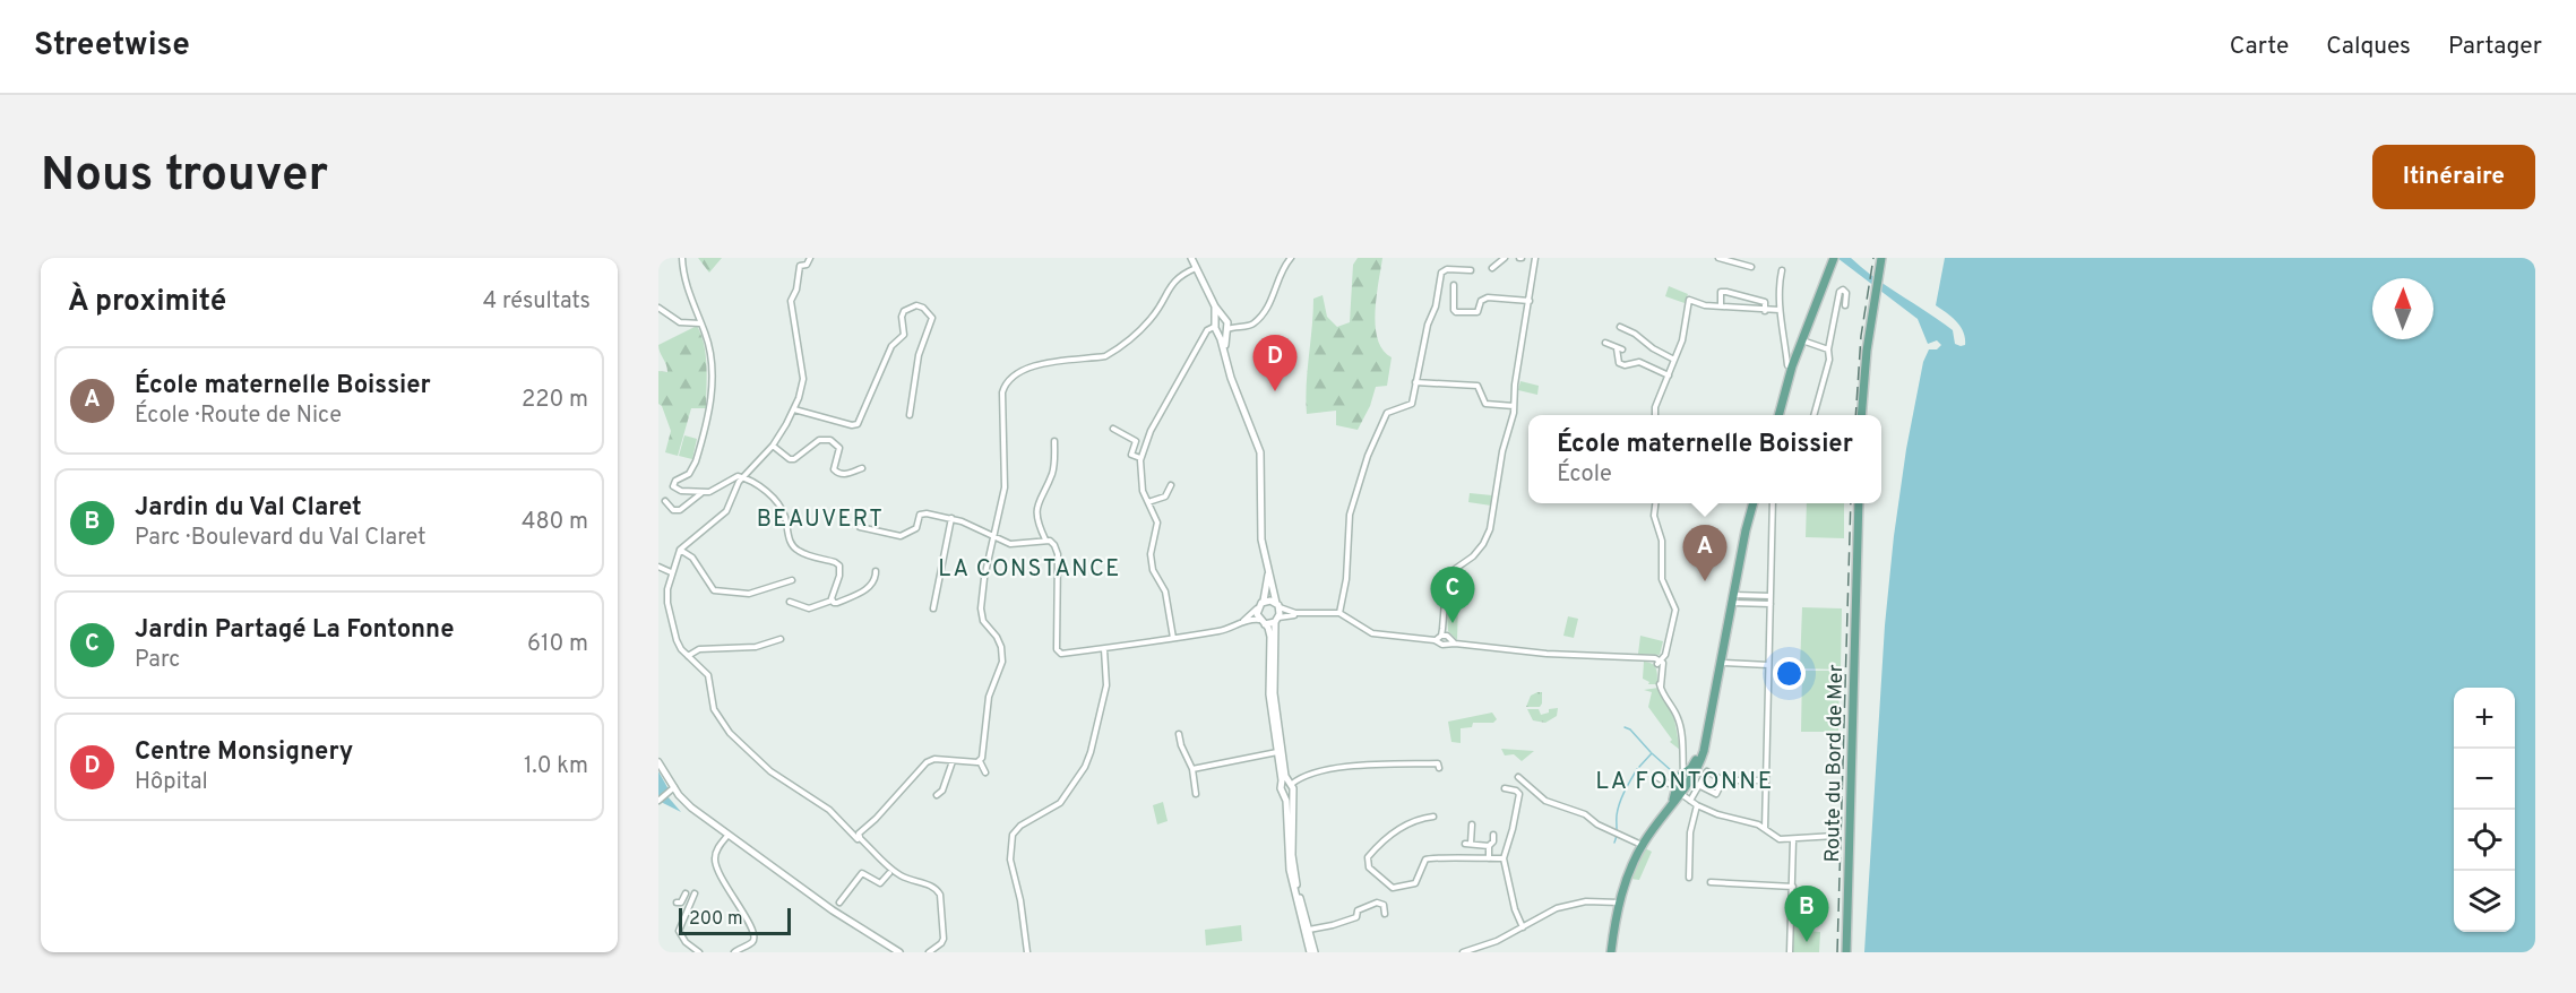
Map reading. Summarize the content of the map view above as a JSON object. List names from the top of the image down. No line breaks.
{"streets":{"main road":["Route du Bord de Mer"]},"districts":["BEAUVERT","LA CONSTANCE","LA FONTONNE"],"scale_bar":"200 m","north":"top","page":{"header":"Streetwise","nav":["Carte","Calques","Partager"],"buttons":"Itinéraire","title":"Nous trouver","heading":["À proximité","4 résultats"],"pins":["D","A","C","B"],"list":[{"mark":"A","name":"École maternelle Boissier","note":"École · Route de Nice","value":"220 m"},{"mark":"B","name":"Jardin du Val Claret","note":"Parc · Boulevard du Val Claret","value":"480 m"},{"mark":"C","name":"Jardin Partagé La Fontonne","note":"Parc","value":"610 m"},{"mark":"D","name":"Centre Monsignery","note":"Hôpital","value":"1.0 km"}],"popup":["École maternelle Boissier","École"],"map_buttons":["+","−"],"scale":"200 m"}}
